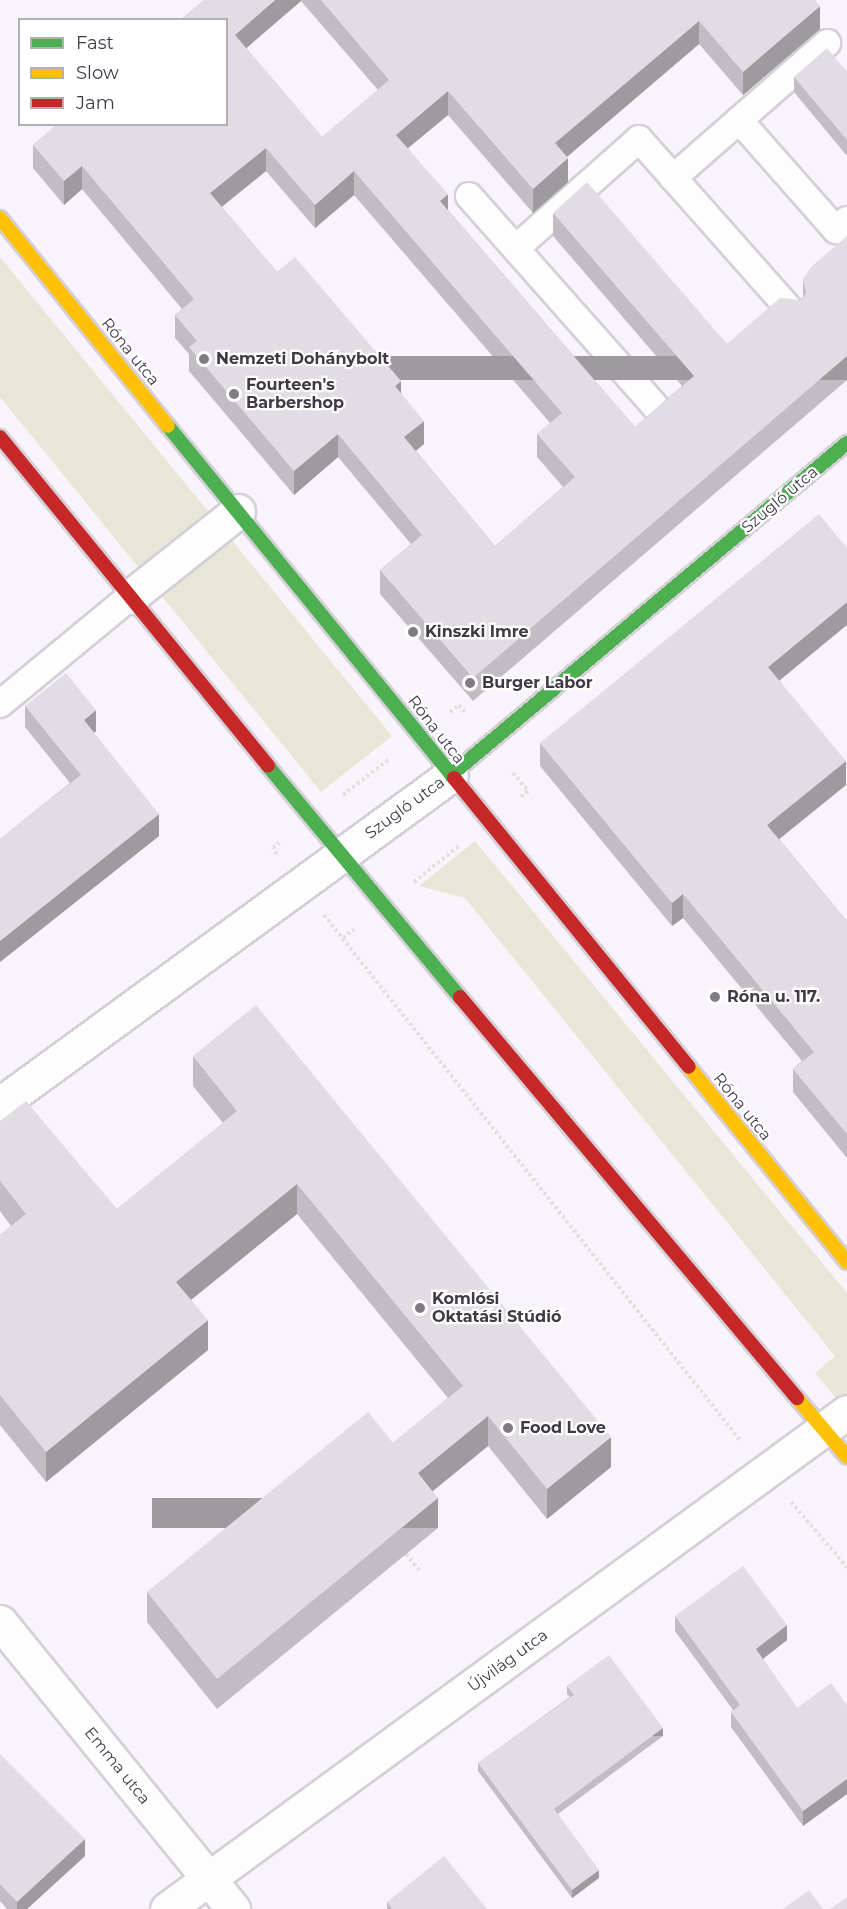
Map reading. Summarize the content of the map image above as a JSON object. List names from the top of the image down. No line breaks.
{"streets":{"street":["Róna utca","Szugló utca","Újvilág utca","Emma utca"]},"crossings":[["Róna utca","Szugló utca"],["Újvilág utca","Emma utca"]],"places":["Nemzeti Dohánybolt","Fourteen's Barbershop","Kinszki Imre","Burger Labor","Róna u. 117.","Komlósi Oktatási Stúdió","Food Love"],"legend":["Fast","Slow","Jam"]}
